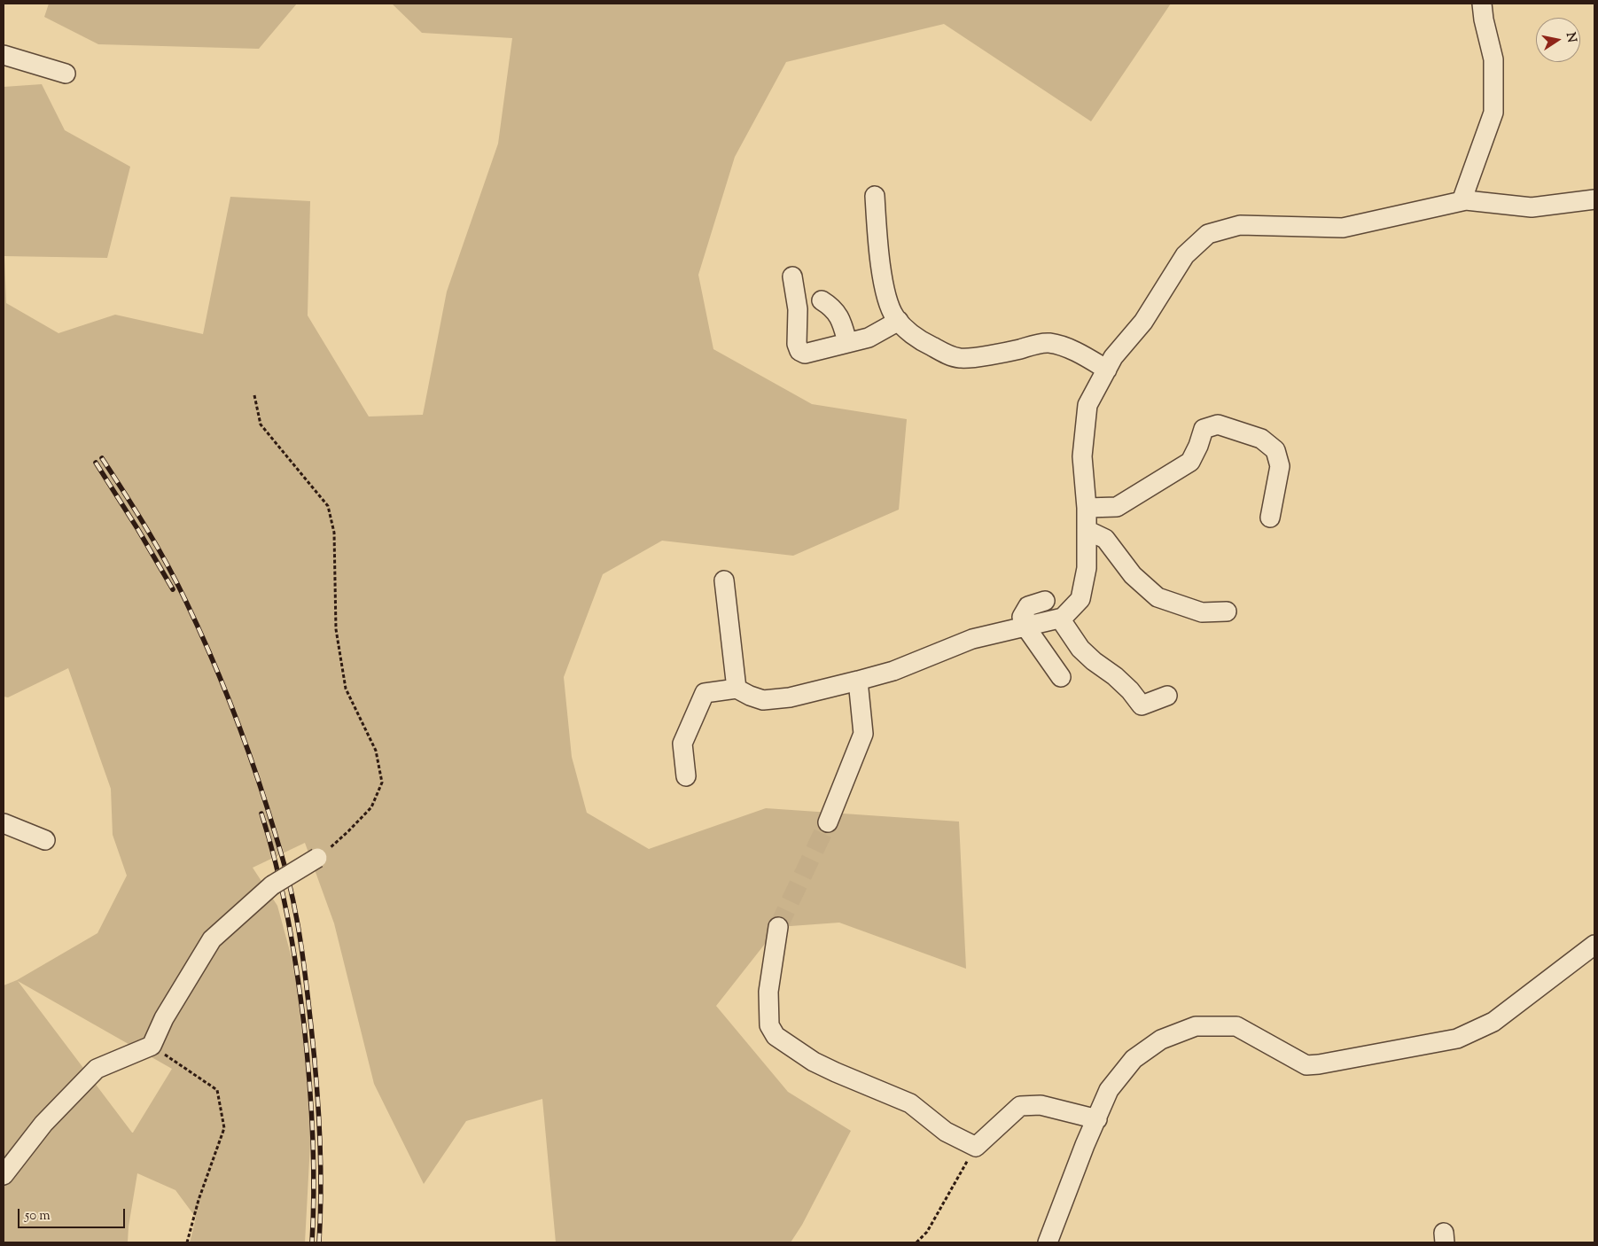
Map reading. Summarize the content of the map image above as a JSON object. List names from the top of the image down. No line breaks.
{"scale_bar":"50 m","north":"right"}
